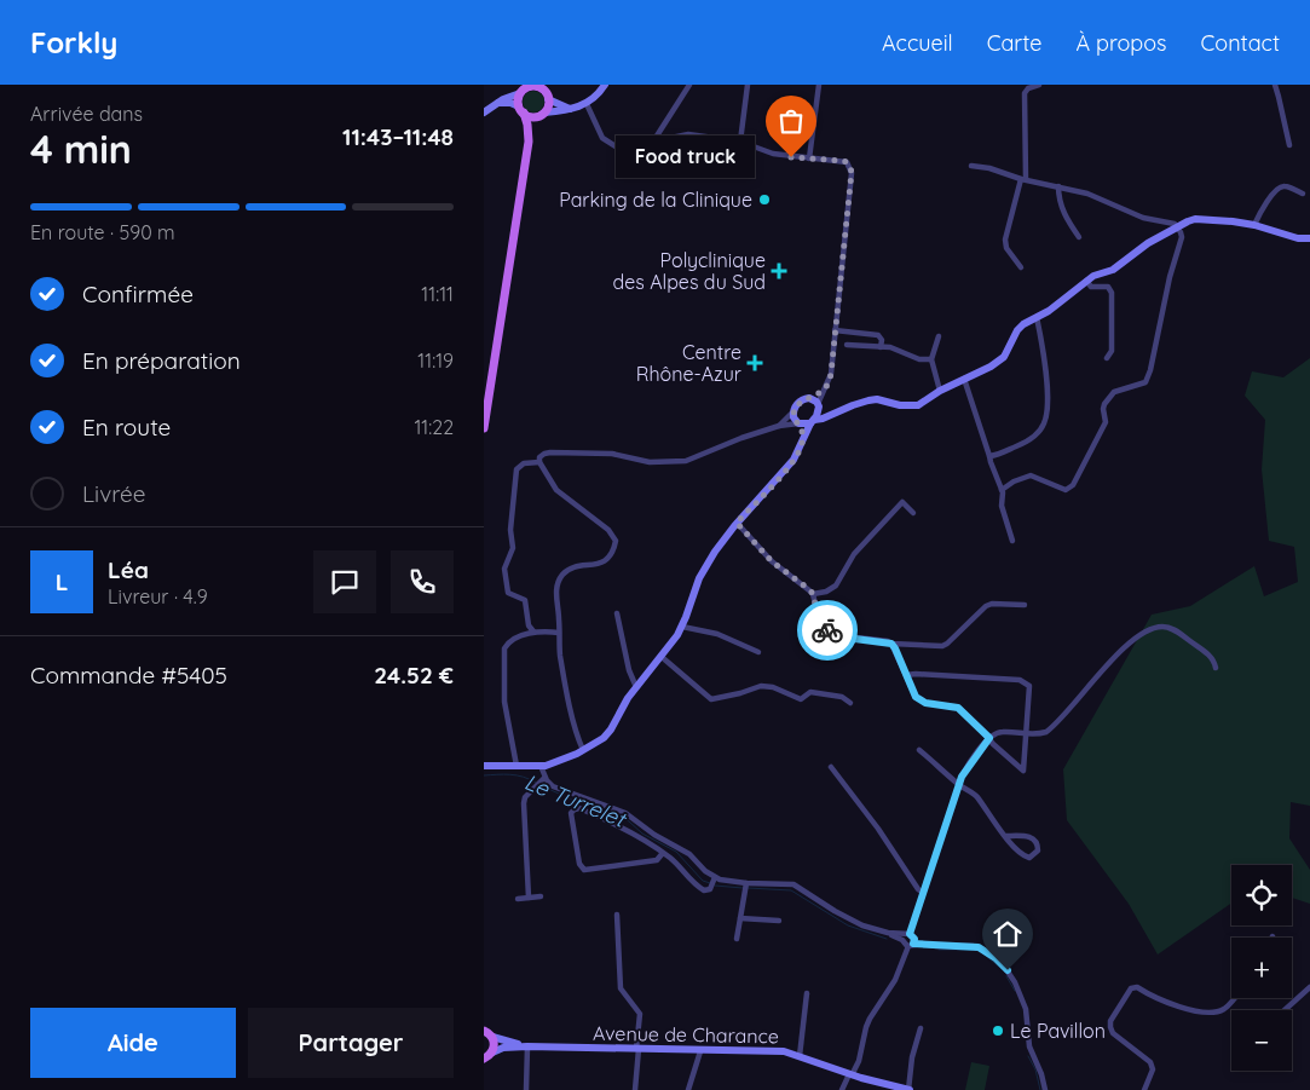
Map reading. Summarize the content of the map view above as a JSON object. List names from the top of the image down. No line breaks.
{"streets":{"street":["Avenue de Charance"]},"water":["Le Turrelet"],"places":{"other":["Food truck","Parking de la Clinique","Le Pavillon"],"health":["Polyclinique des Alpes du Sud","Centre Rhône-Azur"]},"page":{"header":"Forkly","nav":["Accueil","Carte","À propos","Contact"],"heading":["4 min","Arrivée dans","11:43–11:48"],"panel":["Léa","Livreur · 4.9","Commande #5405","24.52 €"],"bubble":"Food truck","bar":"En route · 590 m","list":[["Confirmée","11:11"],["En préparation","11:19"],["En route","11:22"],"Livrée"],"round":"L","map_buttons":["+","−"],"buttons":["Aide","Partager"]}}
